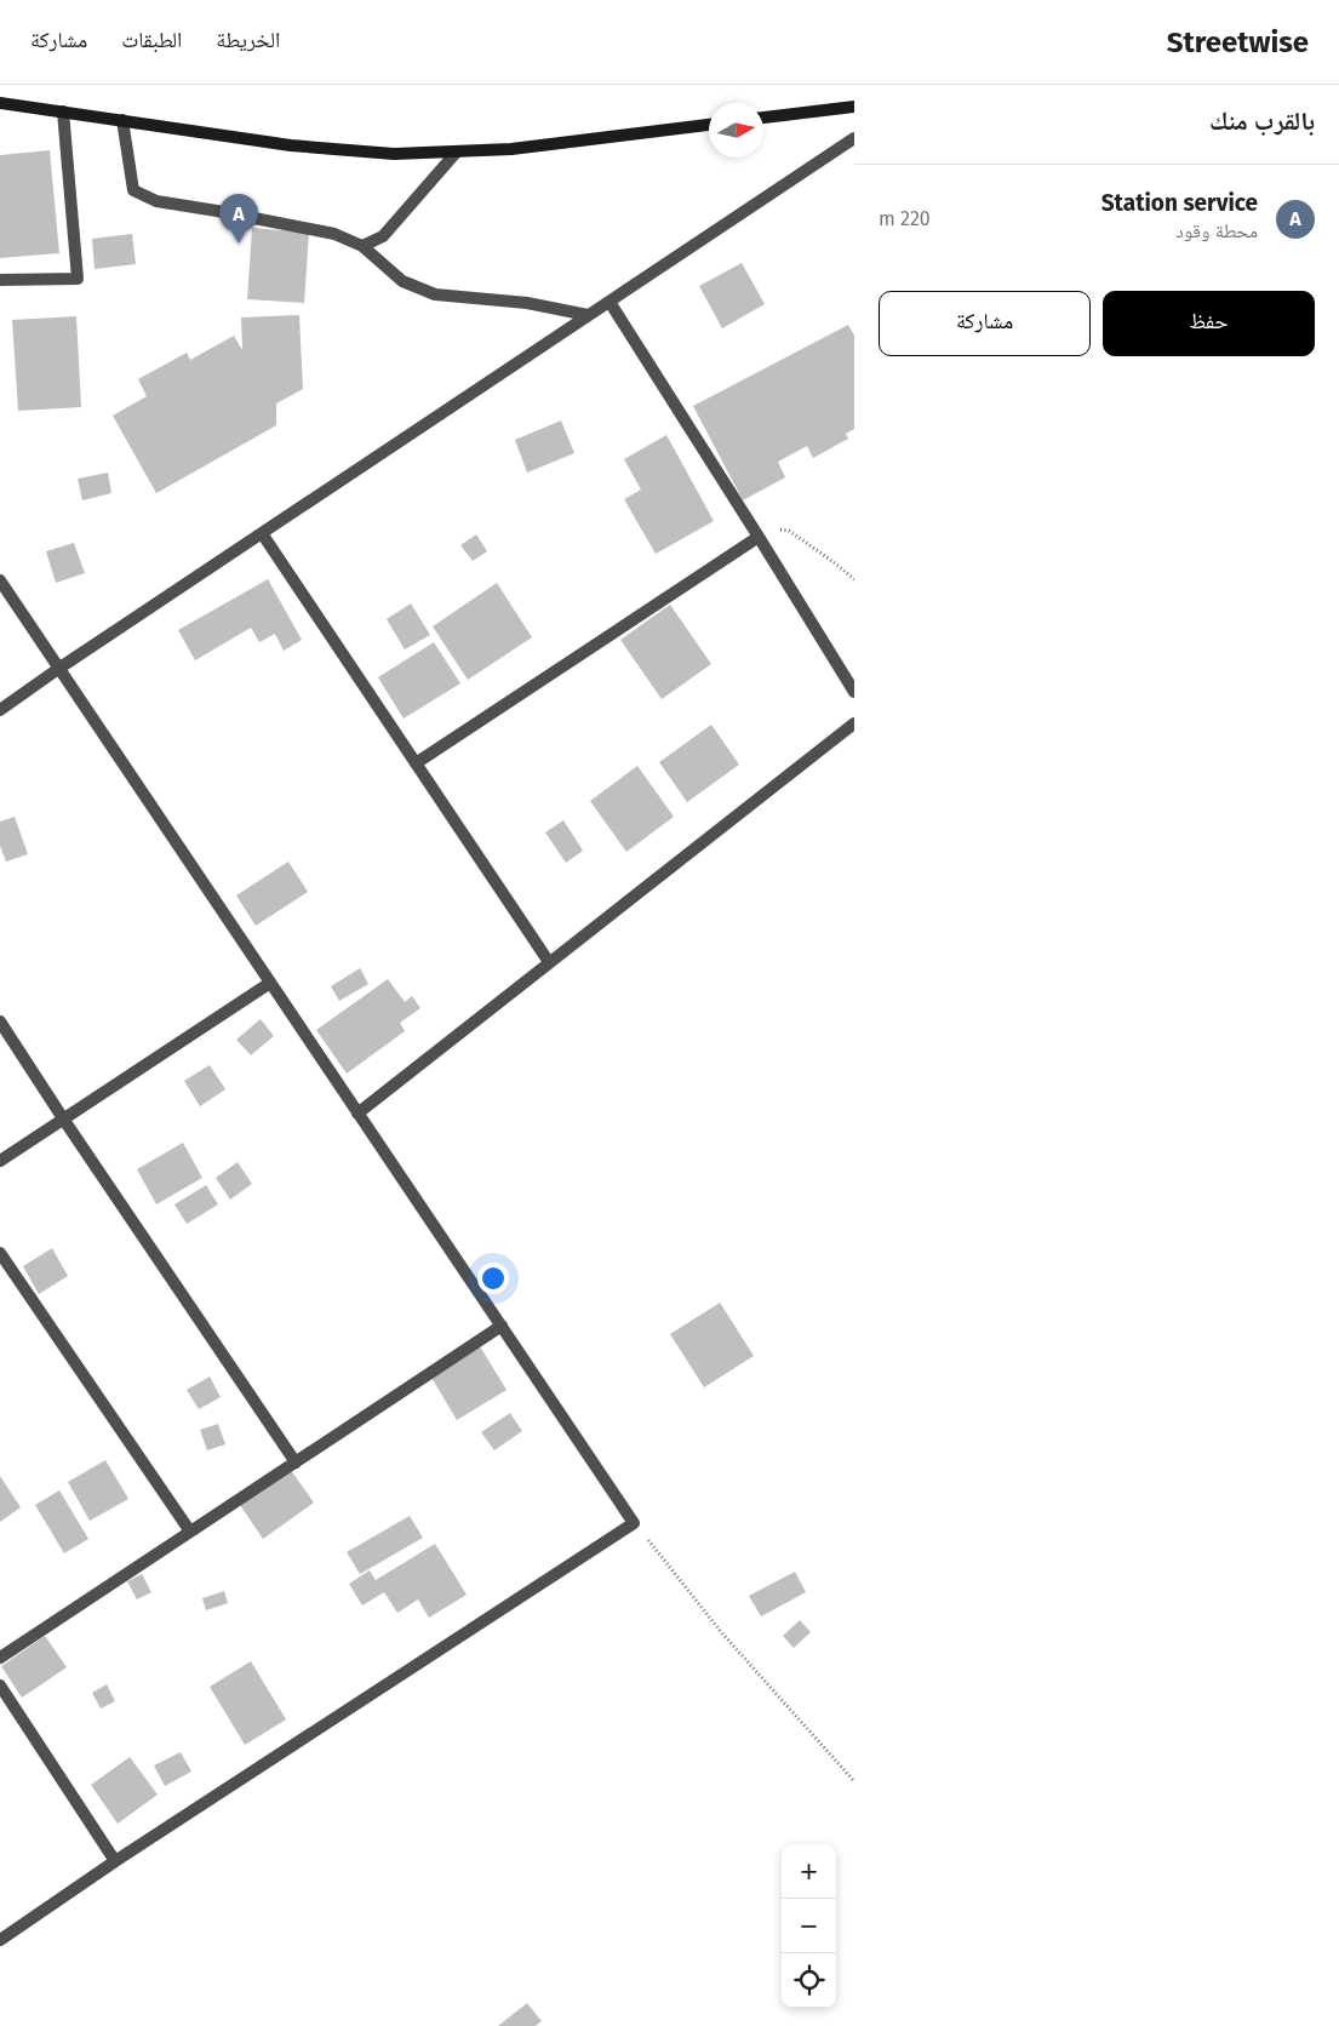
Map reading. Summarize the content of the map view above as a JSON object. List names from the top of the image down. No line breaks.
{"north":"right","page":{"header":"Streetwise","nav":["الخريطة","الطبقات","مشاركة"],"heading":"بالقرب منك","list":[{"mark":"A","name":"Station service","note":"محطة وقود","value":"220 m"}],"pins":"A","buttons":["حفظ","مشاركة"],"map_buttons":["+","−"]}}
